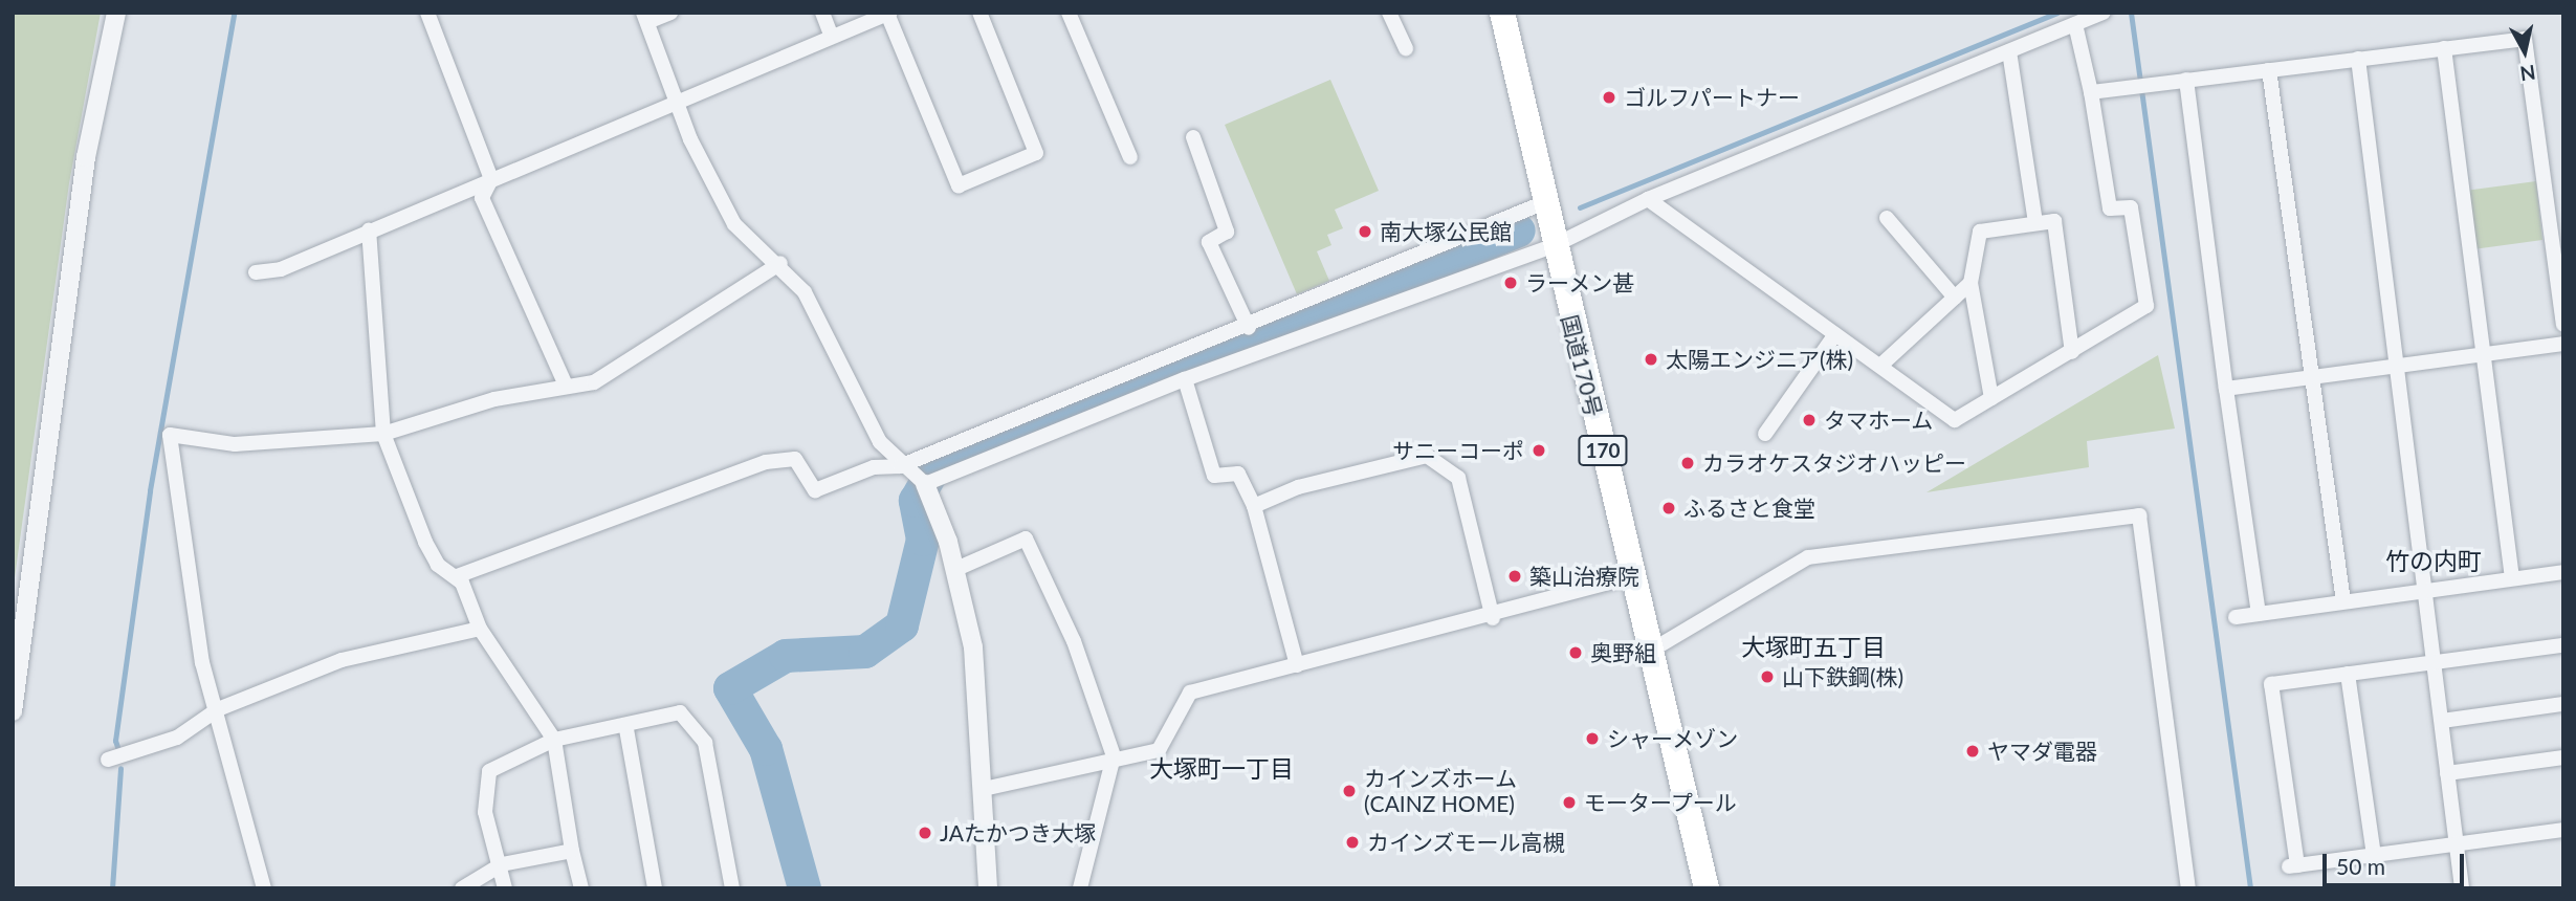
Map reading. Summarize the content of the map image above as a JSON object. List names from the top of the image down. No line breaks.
{"streets":{"highway":["国道170号","170"]},"districts":["竹の内町","大塚町五丁目","大塚町一丁目"],"places":["ゴルフパートナー","南大塚公民館","ラーメン甚","太陽エンジニア(株)","タマホーム","サニーコーポ","カラオケスタジオハッピー","ふるさと食堂","築山治療院","奥野組","山下鉄鋼(株)","シャーメゾン","ヤマダ電器","カインズホーム (CAINZ HOME)","モータープール","JAたかつき大塚","カインズモール高槻"],"scale_bar":"50 m","north":"bottom"}
